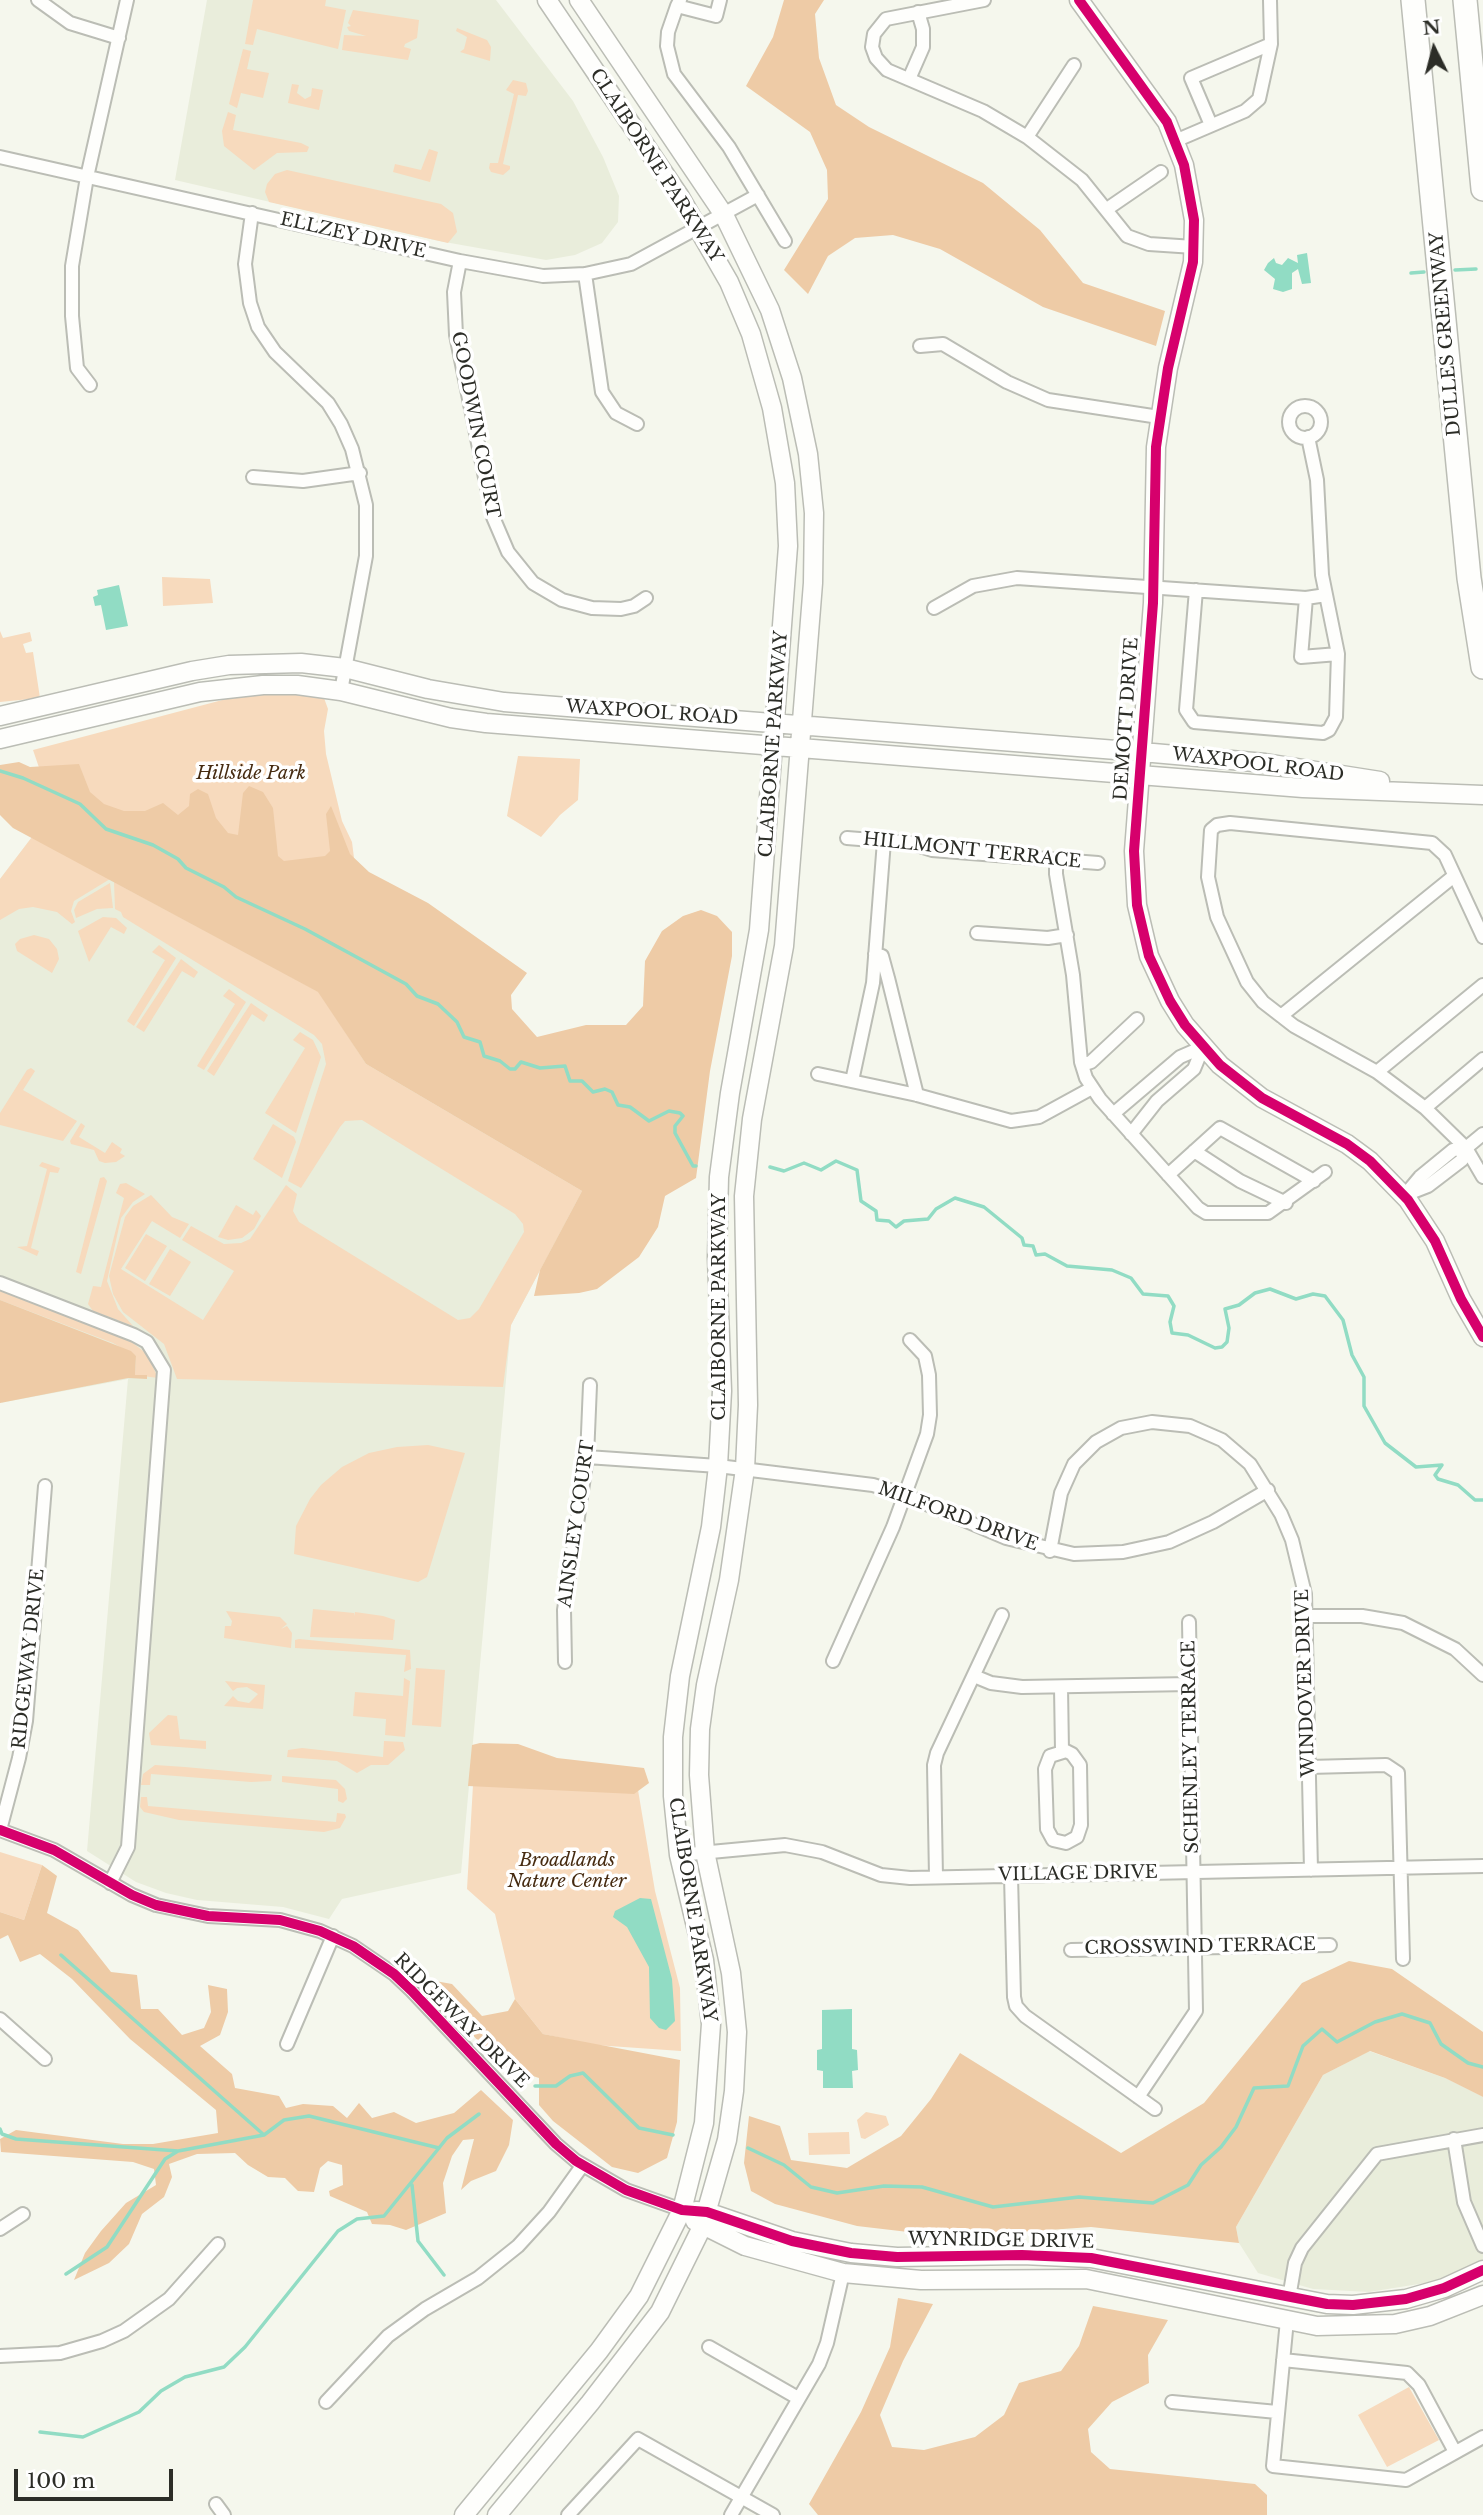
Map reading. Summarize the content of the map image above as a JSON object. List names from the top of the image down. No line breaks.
{"streets":{"highway":["DULLES GREENWAY"],"street":["CLAIBORNE PARKWAY","ELLZEY DRIVE","GOODWIN COURT","WAXPOOL ROAD","DEMOTT DRIVE","HILLMONT TERRACE","MILFORD DRIVE","AINSLEY COURT","RIDGEWAY DRIVE","WINDOVER DRIVE","SCHENLEY TERRACE","VILLAGE DRIVE","CROSSWIND TERRACE","WYNRIDGE DRIVE"]},"crossings":[["CLAIBORNE PARKWAY","ELLZEY DRIVE"],["CLAIBORNE PARKWAY","WAXPOOL ROAD"],["CLAIBORNE PARKWAY","MILFORD DRIVE"],["CLAIBORNE PARKWAY","RIDGEWAY DRIVE"],["CLAIBORNE PARKWAY","VILLAGE DRIVE"],["CLAIBORNE PARKWAY","WYNRIDGE DRIVE"],["ELLZEY DRIVE","GOODWIN COURT"],["WAXPOOL ROAD","DEMOTT DRIVE"],["MILFORD DRIVE","AINSLEY COURT"],["MILFORD DRIVE","WINDOVER DRIVE"],["RIDGEWAY DRIVE","WYNRIDGE DRIVE"],["WINDOVER DRIVE","VILLAGE DRIVE"],["SCHENLEY TERRACE","VILLAGE DRIVE"],["SCHENLEY TERRACE","CROSSWIND TERRACE"]],"parks":["Hillside Park","Broadlands Nature Center"],"scale_bar":"100 m","north":"top"}
